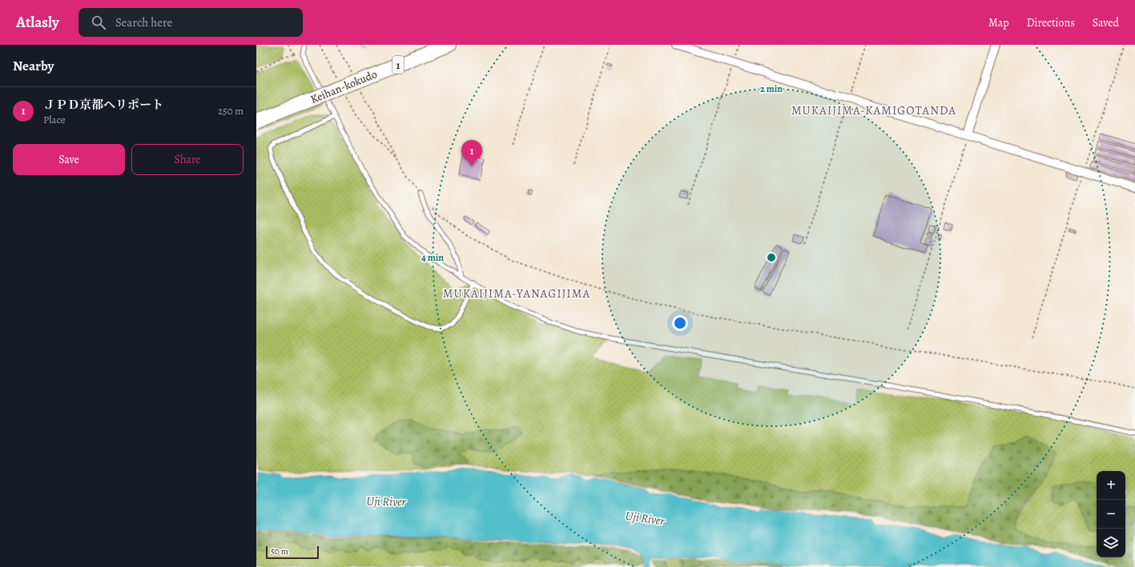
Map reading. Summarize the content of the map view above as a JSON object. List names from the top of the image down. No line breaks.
{"streets":{"highway":["1","Keihan-kokudo"]},"districts":["MUKAIJIMA-KAMIGOTANDA","MUKAIJIMA-YANAGIJIMA"],"water":["Uji River"],"scale_bar":"50 m","page":{"header":"Atlasly","search":"Search here","nav":["Map","Directions","Saved"],"heading":"Nearby","list":[{"mark":"1","name":"ＪＰＤ京都ヘリポート","note":"Place","value":"250 m"}],"buttons":["Save","Share"],"pins":"1","map_buttons":["+","−"],"scale":"50 m"},"rings":["2 min","4 min"]}
